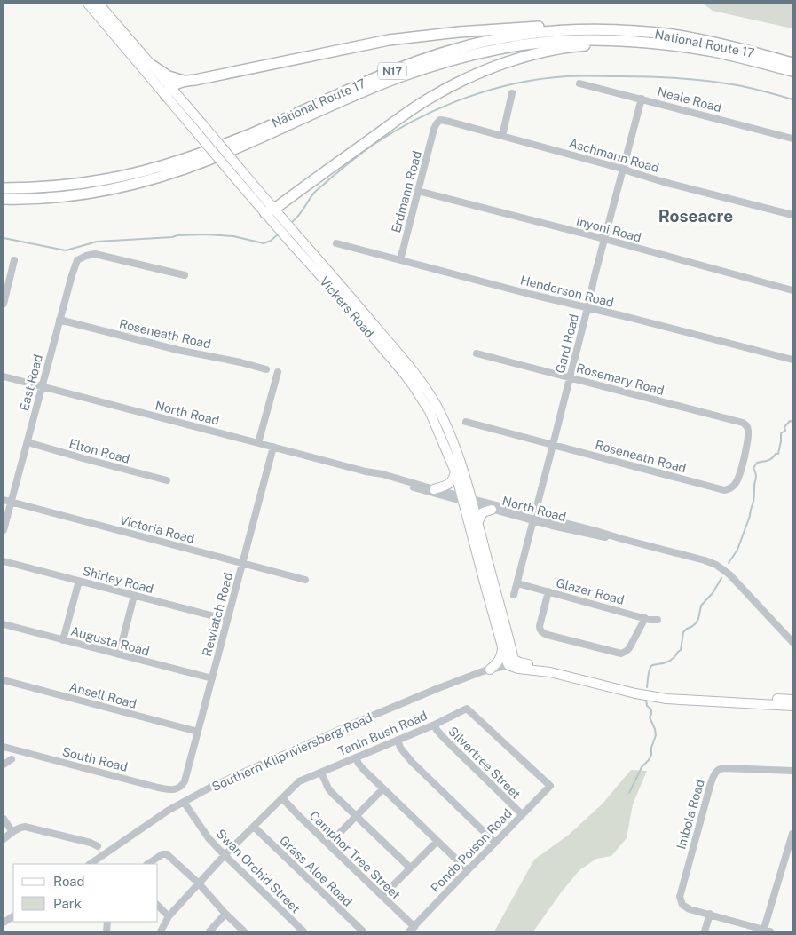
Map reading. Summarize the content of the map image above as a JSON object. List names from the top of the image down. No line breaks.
{"streets":{"highway":["National Route 17","N17"],"main road":["Vickers Road","Southern Klipriviersberg Road"],"street":["Neale Road","Aschmann Road","Erdmann Road","Inyoni Road","Henderson Road","Roseneath Road","Gard Road","Rosemary Road","East Road","North Road","Elton Road","Victoria Road","Shirley Road","Glazer Road","Rewlatch Road","Augusta Road","Ansell Road","Tanin Bush Road","South Road","Silvertree Street","Imbola Road","Pondo Poison Road","Camphor Tree Street","Swan Orchid Street","Grass Aloe Road"]},"crossings":[["Neale Road","Gard Road"],["Aschmann Road","Erdmann Road"],["Aschmann Road","Gard Road"],["Erdmann Road","Inyoni Road"],["Erdmann Road","Henderson Road"],["Inyoni Road","Gard Road"],["Henderson Road","Gard Road"],["Vickers Road","North Road"],["Vickers Road","Southern Klipriviersberg Road"],["Roseneath Road","Gard Road"],["Roseneath Road","Rosemary Road"],["Roseneath Road","East Road"],["Gard Road","Rosemary Road"],["Gard Road","North Road"],["Gard Road","Glazer Road"],["East Road","North Road"],["East Road","Elton Road"],["East Road","Victoria Road"],["North Road","Rewlatch Road"],["Victoria Road","Rewlatch Road"],["Shirley Road","Rewlatch Road"],["Rewlatch Road","Augusta Road"],["Rewlatch Road","Ansell Road"],["Rewlatch Road","South Road"],["Tanin Bush Road","Silvertree Street"],["Tanin Bush Road","Pondo Poison Road"],["Tanin Bush Road","Camphor Tree Street"],["Tanin Bush Road","Swan Orchid Street"],["Tanin Bush Road","Grass Aloe Road"],["Southern Klipriviersberg Road","Swan Orchid Street"],["Silvertree Street","Pondo Poison Road"],["Pondo Poison Road","Camphor Tree Street"]],"districts":["Roseacre"],"legend":["Road","Park"]}
